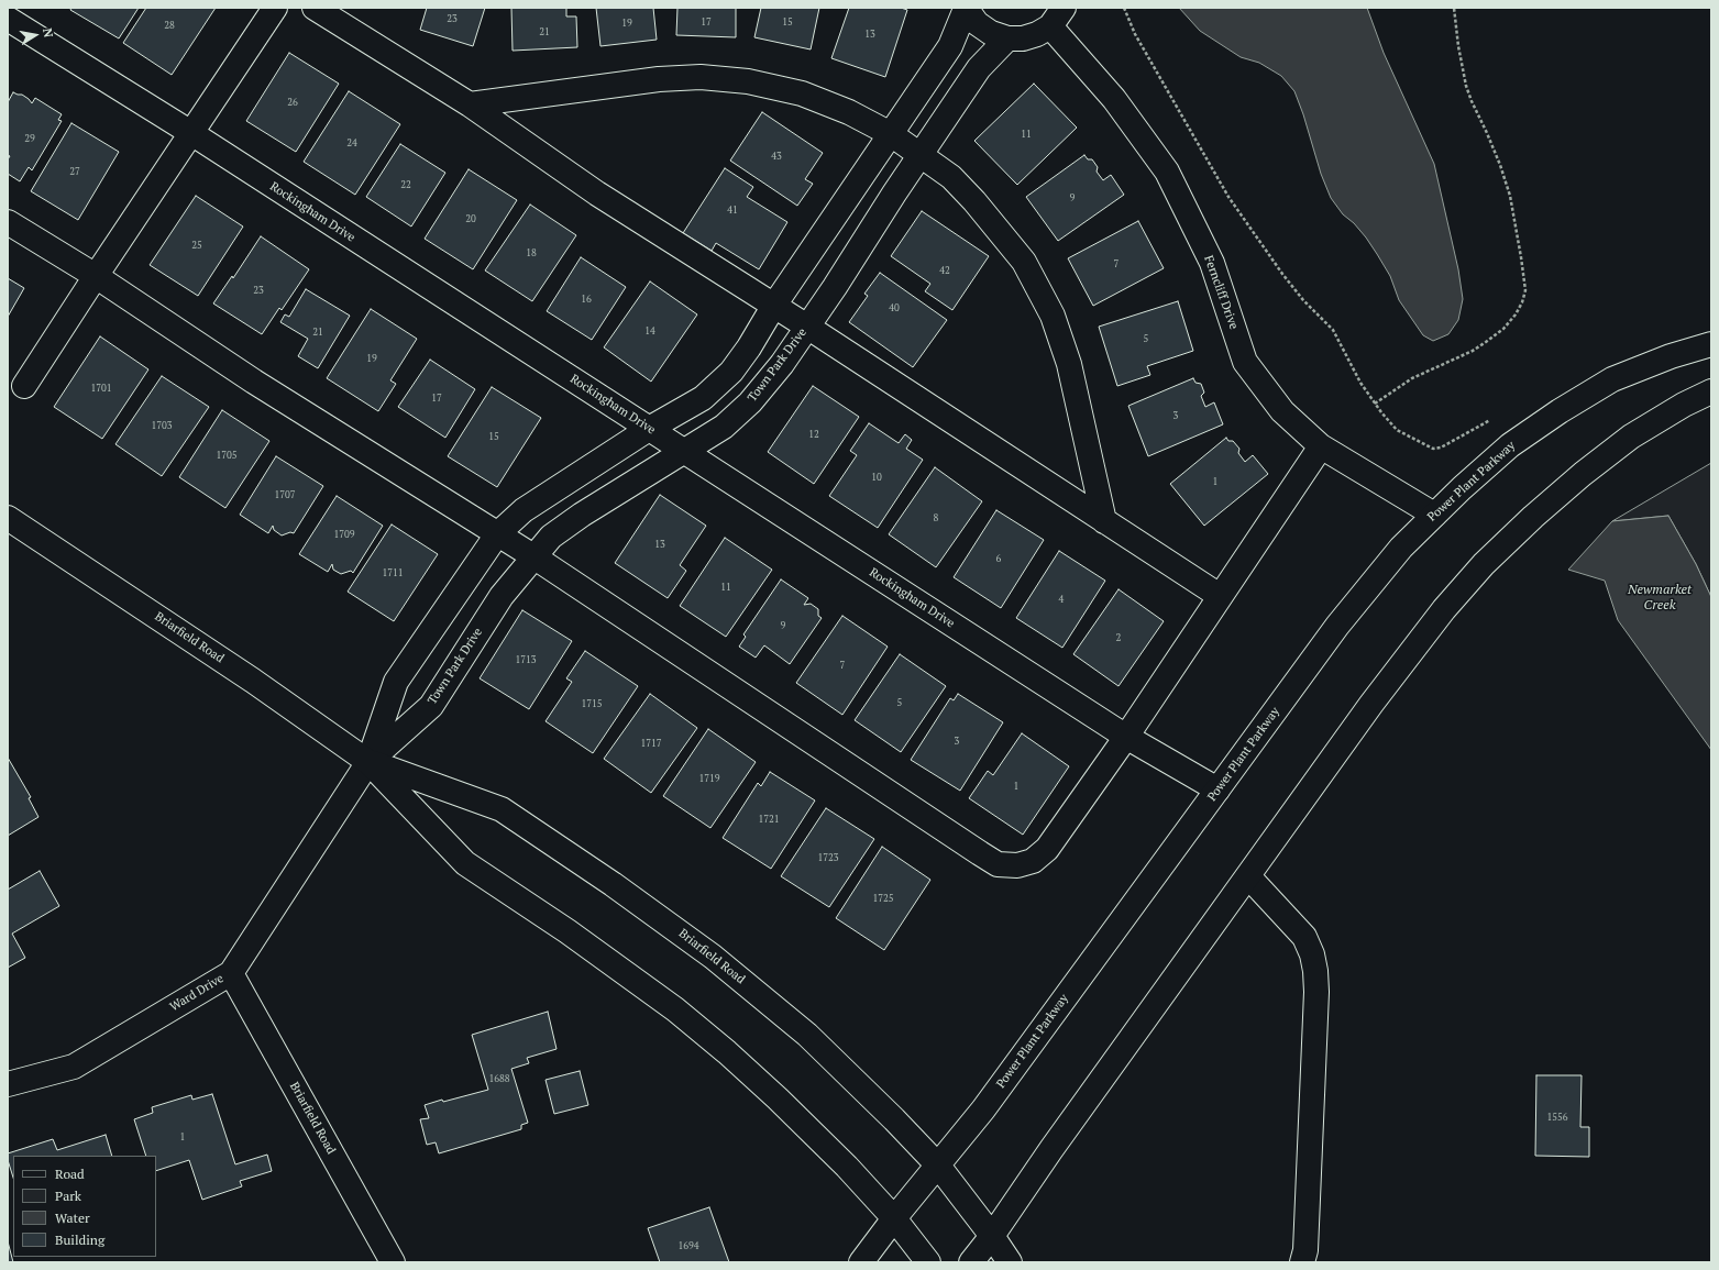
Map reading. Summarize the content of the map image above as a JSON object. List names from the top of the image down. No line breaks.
{"streets":{"street":["Rockingham Drive","Ferncliff Drive","Town Park Drive","Power Plant Parkway","Briarfield Road","Ward Drive"]},"crossings":[["Rockingham Drive","Town Park Drive"],["Rockingham Drive","Power Plant Parkway"],["Ferncliff Drive","Power Plant Parkway"],["Town Park Drive","Briarfield Road"],["Town Park Drive","Ward Drive"],["Power Plant Parkway","Briarfield Road"],["Briarfield Road","Ward Drive"]],"water":["Newmarket Creek"],"house_numbers":["23","17","15","19","28","21","13","26","11","29","24","43","27","22","9","41","20","25","18","7","42","23","16","40","14","21","5","19","1701","17","3","1703","12","15","1705","10","1","1707","8","1709","13","6","1711","11","4","9","2","1713","7","5","1715","3","1717","1719","1","1721","1723","1725","1688","1556","1","1694"],"legend":["Road","Park","Water","Building"],"north":"right"}
